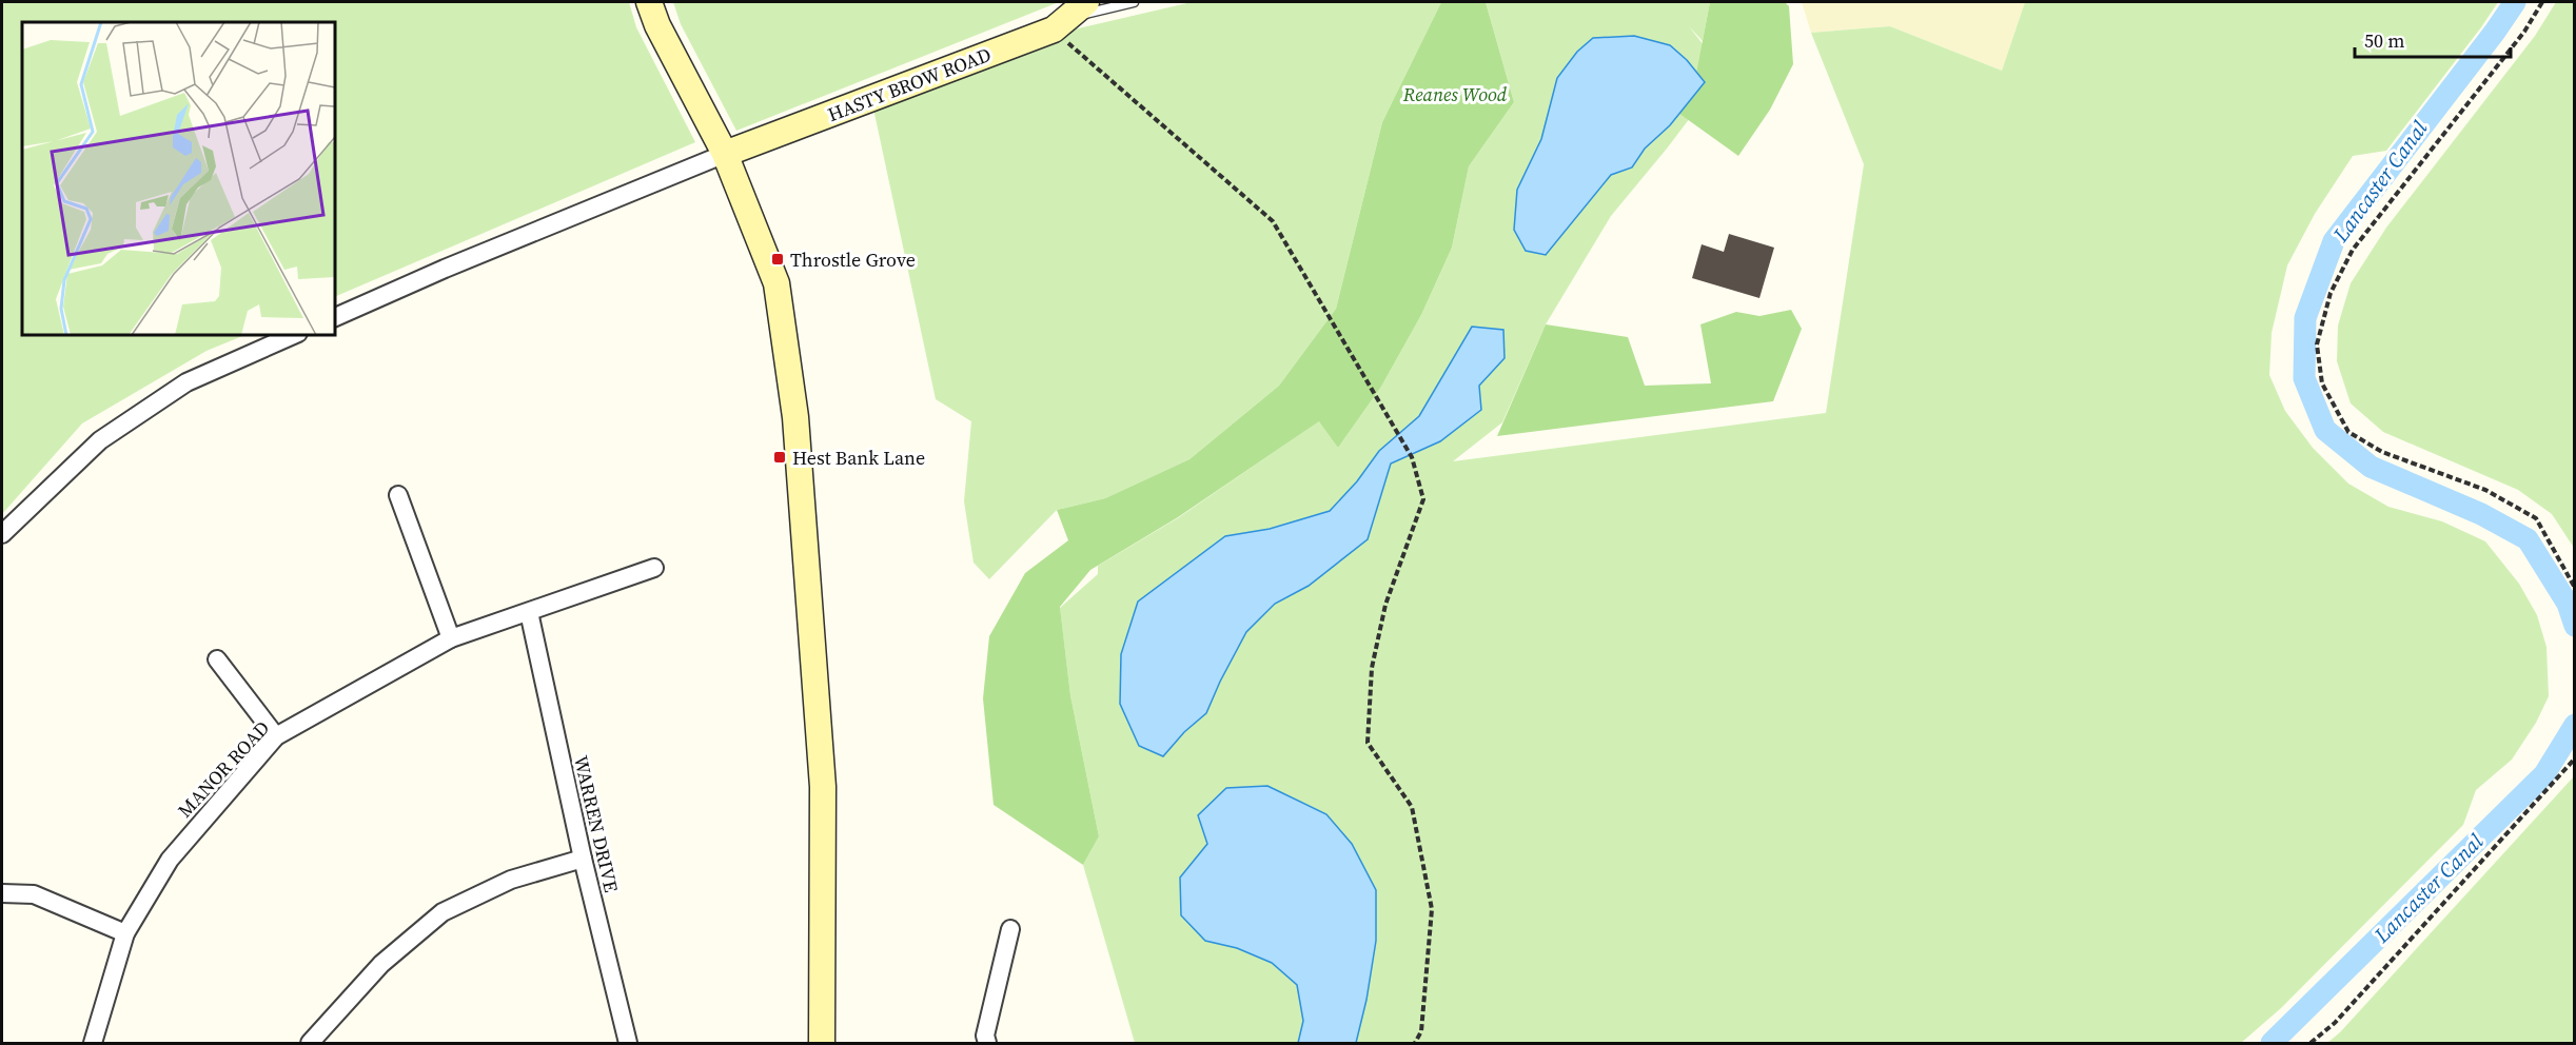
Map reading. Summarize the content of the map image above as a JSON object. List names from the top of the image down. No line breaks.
{"streets":{"street":["HASTY BROW ROAD","MANOR ROAD","WARREN DRIVE"]},"crossings":[["MANOR ROAD","WARREN DRIVE"]],"water":["Lancaster Canal"],"parks":["Reanes Wood"],"places":{"transit":["Throstle Grove","Hest Bank Lane"]},"scale_bar":"50 m"}
